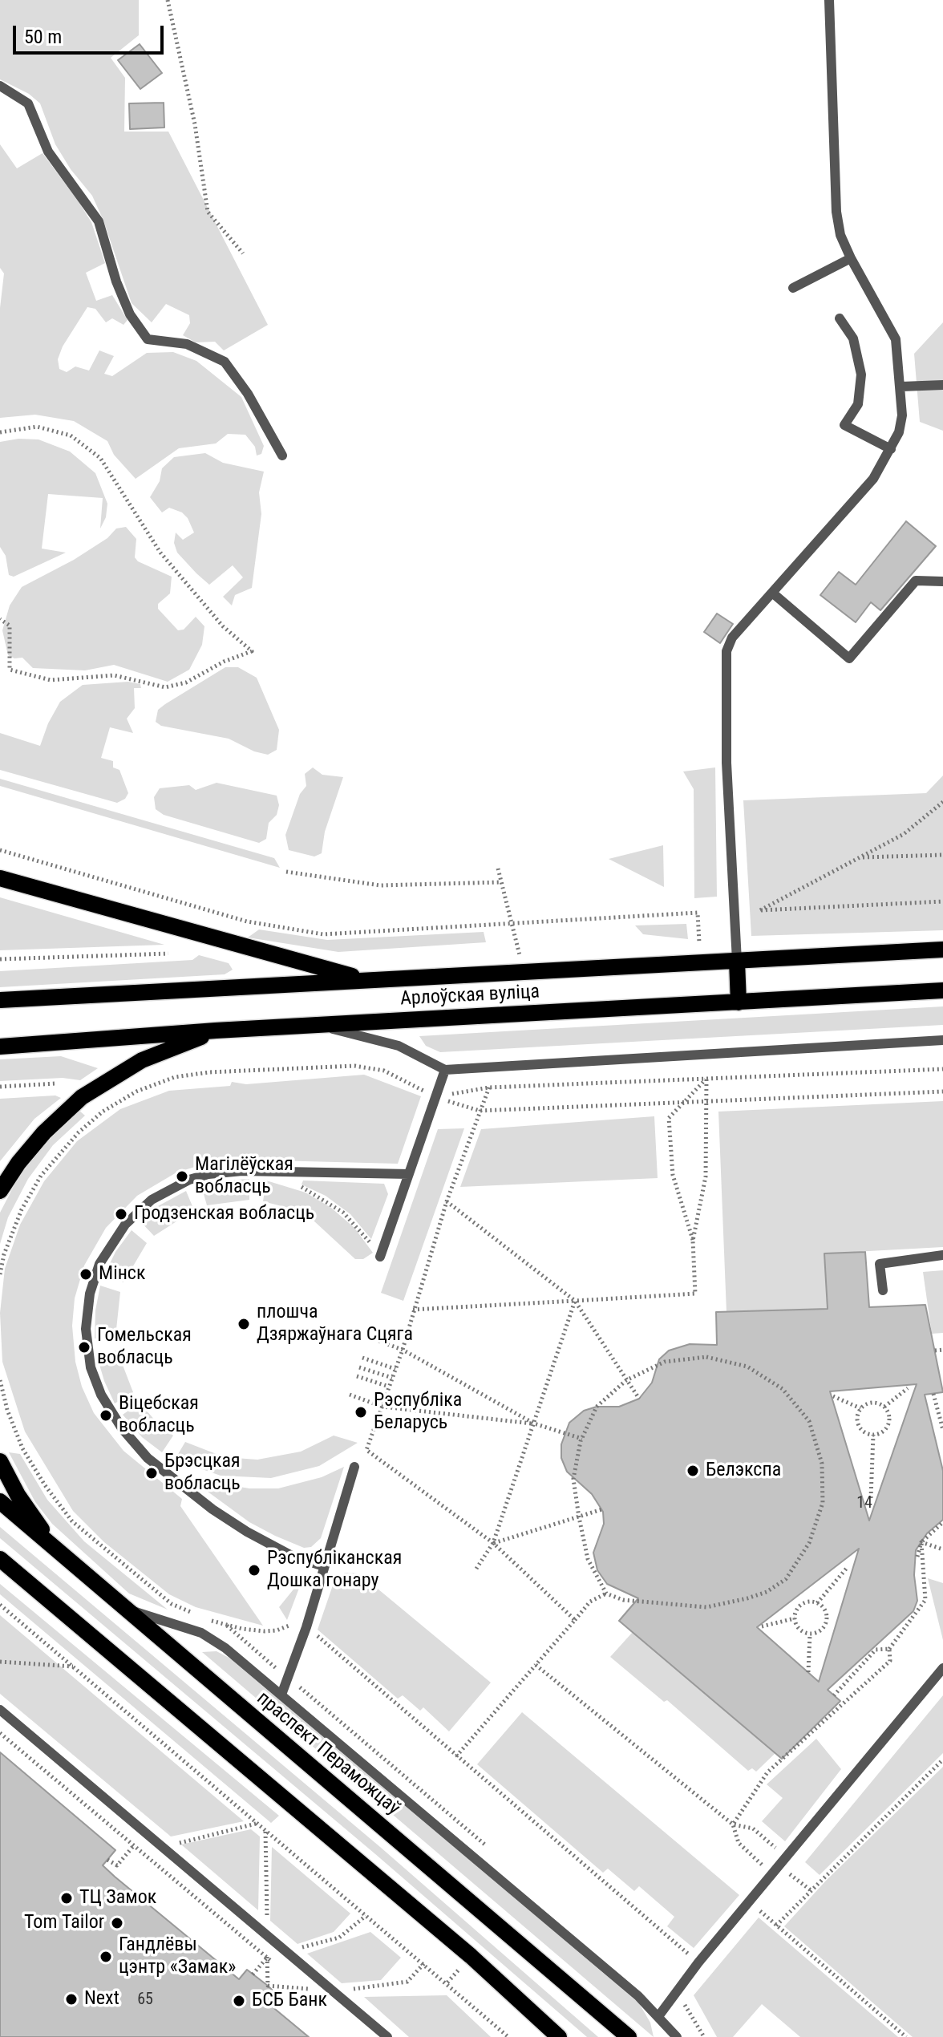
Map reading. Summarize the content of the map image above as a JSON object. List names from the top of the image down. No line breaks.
{"streets":{"main road":["Арлоўская вуліца","праспект Пераможцаў"]},"places":["Магілёўская вобласць","Гродзенская вобласць","Мінск","плошча Дзяржаўнага Сцяга","Гомельская вобласць","Рэспубліка Беларусь","Віцебская вобласць","Белэкспа","Брэсцкая вобласць","Рэспубліканская Дошка гонару","ТЦ Замок","Tom Tailor","Гандлёвы цэнтр «Замак»","Next","БСБ Банк"],"house_numbers":["14","65"],"scale_bar":"50 m"}
